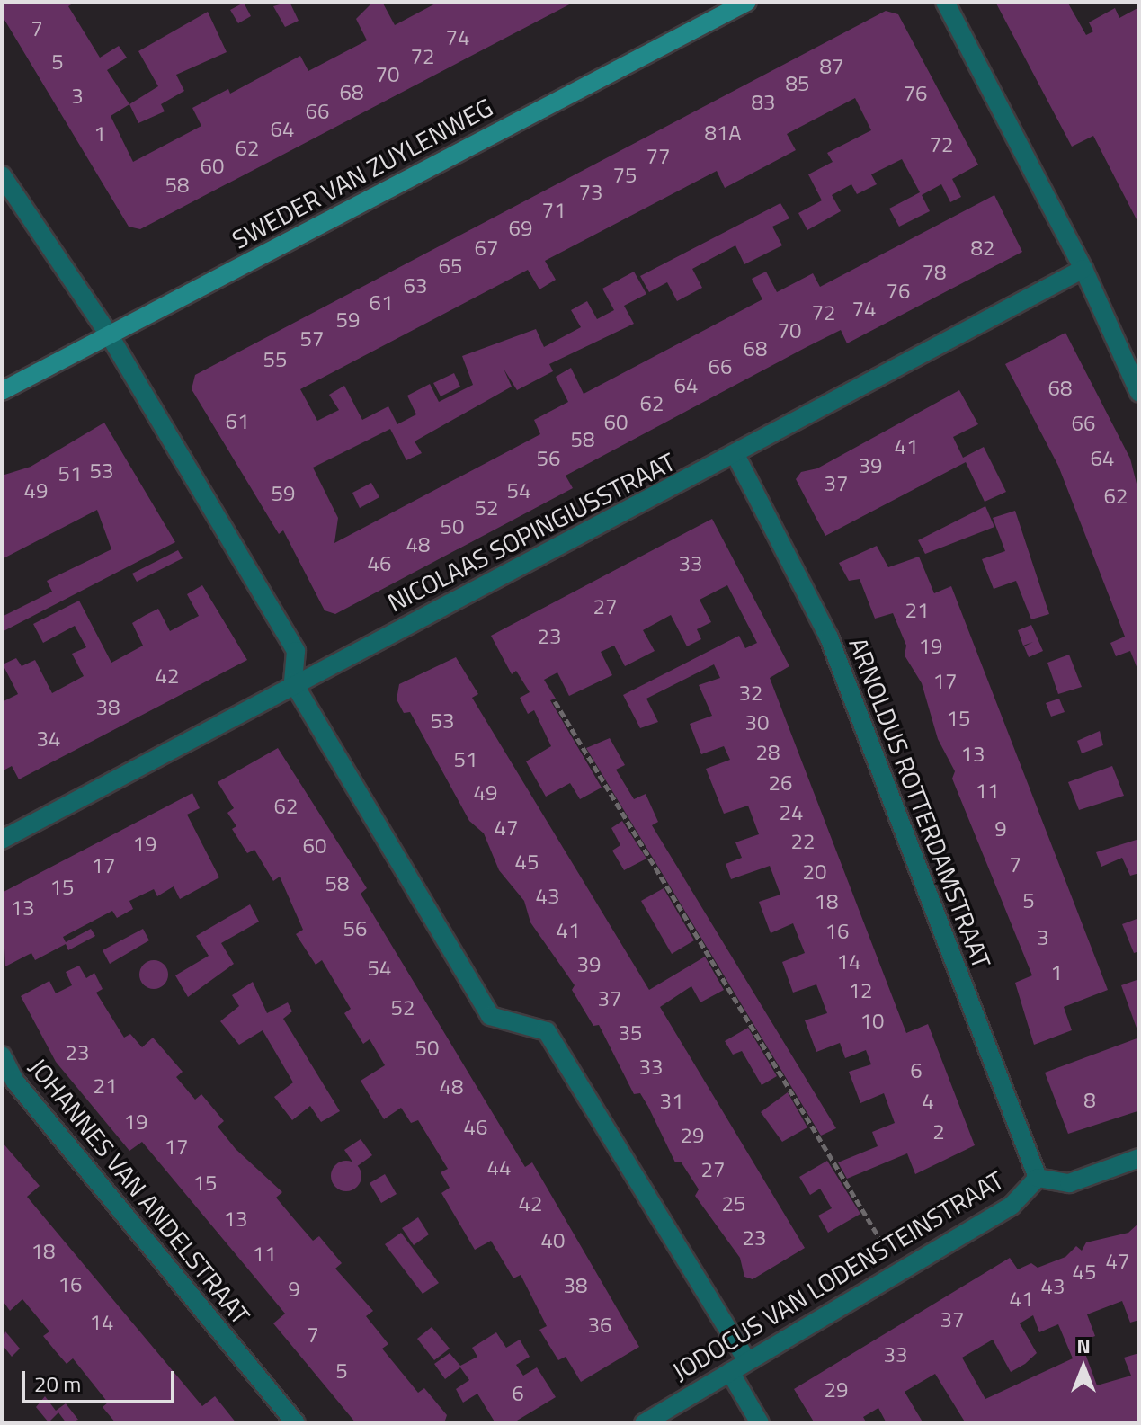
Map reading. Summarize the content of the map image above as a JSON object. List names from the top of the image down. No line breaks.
{"streets":{"street":["SWEDER VAN ZUYLENWEG","NICOLAAS SOPINGIUSSTRAAT","ARNOLDUS ROTTERDAMSTRAAT","JOHANNES VAN ANDELSTRAAT","JODOCUS VAN LODENSTEINSTRAAT"]},"crossings":[["NICOLAAS SOPINGIUSSTRAAT","ARNOLDUS ROTTERDAMSTRAAT"],["ARNOLDUS ROTTERDAMSTRAAT","JODOCUS VAN LODENSTEINSTRAAT"]],"house_numbers":["7","74","72","5","87","70","85","68","76","3","83","66","64","81A","1","72","62","77","60","75","58","73","71","69","67","82","65","78","63","76","61","74","72","59","70","57","68","55","66","64","68","62","61","60","66","58","41","56","64","39","53","51","37","49","54","59","62","52","50","48","46","33","27","21","23","19","42","17","32","38","15","53","30","34","28","13","51","26","11","49","62","24","47","9","22","19","60","45","7","17","20","58","15","43","5","18","13","56","41","16","3","14","39","54","1","12","37","52","10","35","50","23","33","6","21","48","8","31","4","19","46","2","29","17","44","27","15","42","25","13","23","40","18","11","47","45","16","38","43","9","41","37","14","36","7","33","5","29","6"],"scale_bar":"20 m","north":"top"}
